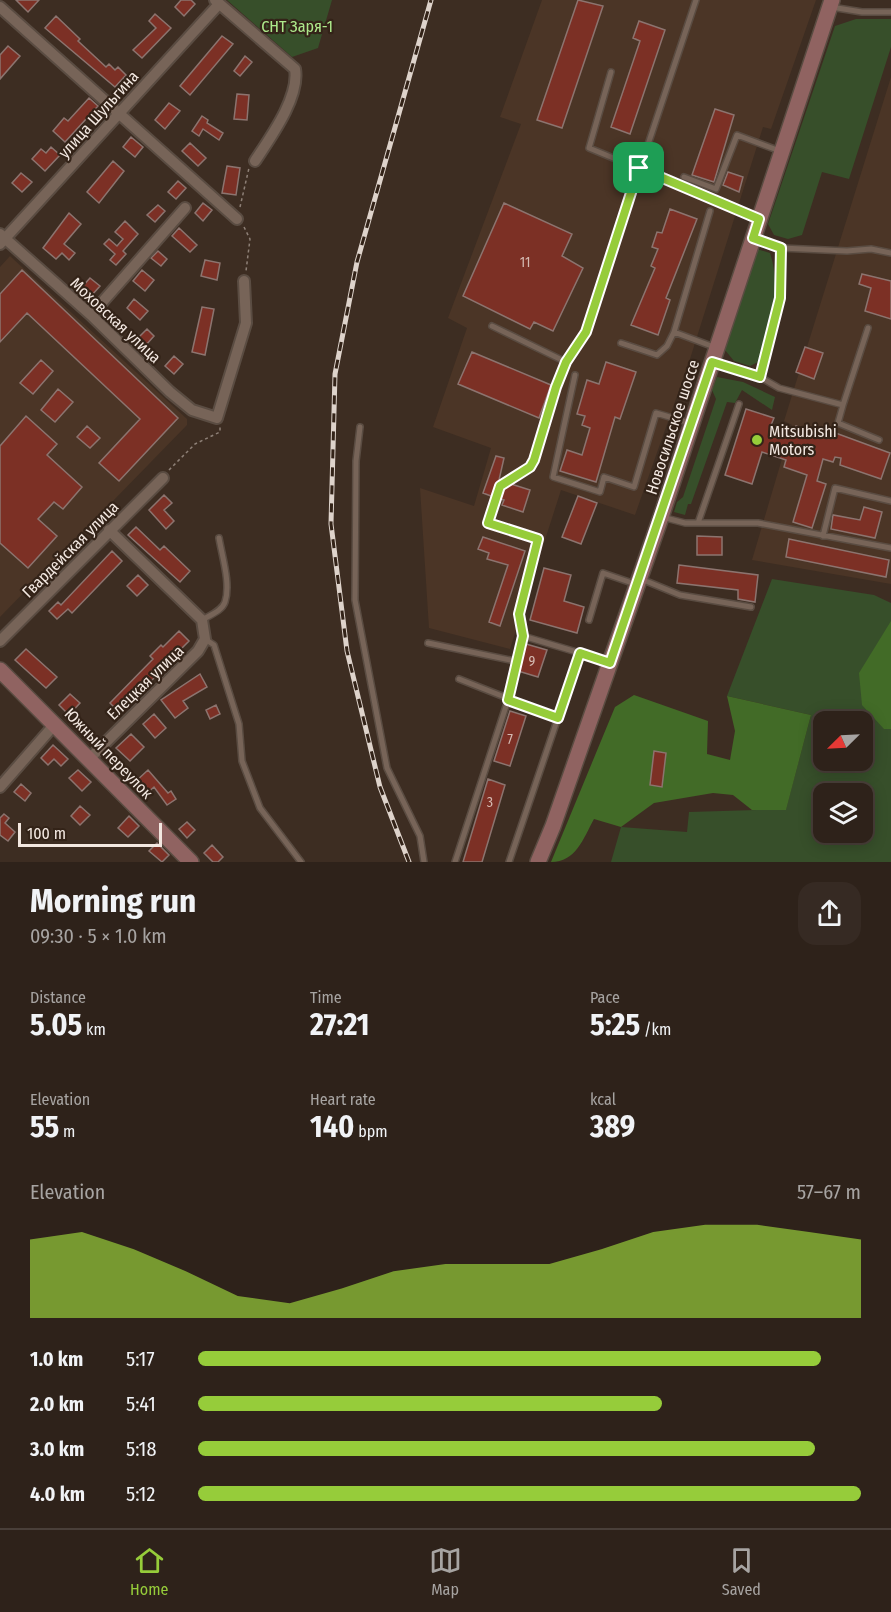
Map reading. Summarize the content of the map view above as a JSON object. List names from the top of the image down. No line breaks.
{"streets":{"street":["улица Шульгина","Моховская улица","Новосильское шоссе","Гвардейская улица","Елецкая улица","Южный переулок"]},"crossings":[["улица Шульгина","Моховская улица"],["Елецкая улица","Южный переулок"]],"parks":["СНТ Заря-1"],"places":["Mitsubishi Motors"],"house_numbers":["11","9","7","3"],"scale_bar":"100 m","north":"bottom left","page":{"scale":"100 m","heading":["Morning run","09:30 · 5 × 1.0 km"],"stats":[["Distance","5.05 km"],["Time","27:21"],["Pace","5:25 /km"],["Elevation","55 m"],["Heart rate","140 bpm"],["kcal","389"]],"chart":["Elevation","57–67 m"],"list":[{"name":"1.0 km","note":"5:17"},{"name":"2.0 km","note":"5:41"},{"name":"3.0 km","note":"5:18"},{"name":"4.0 km","note":"5:12"}],"tabs":["Home","Map","Saved"]}}
